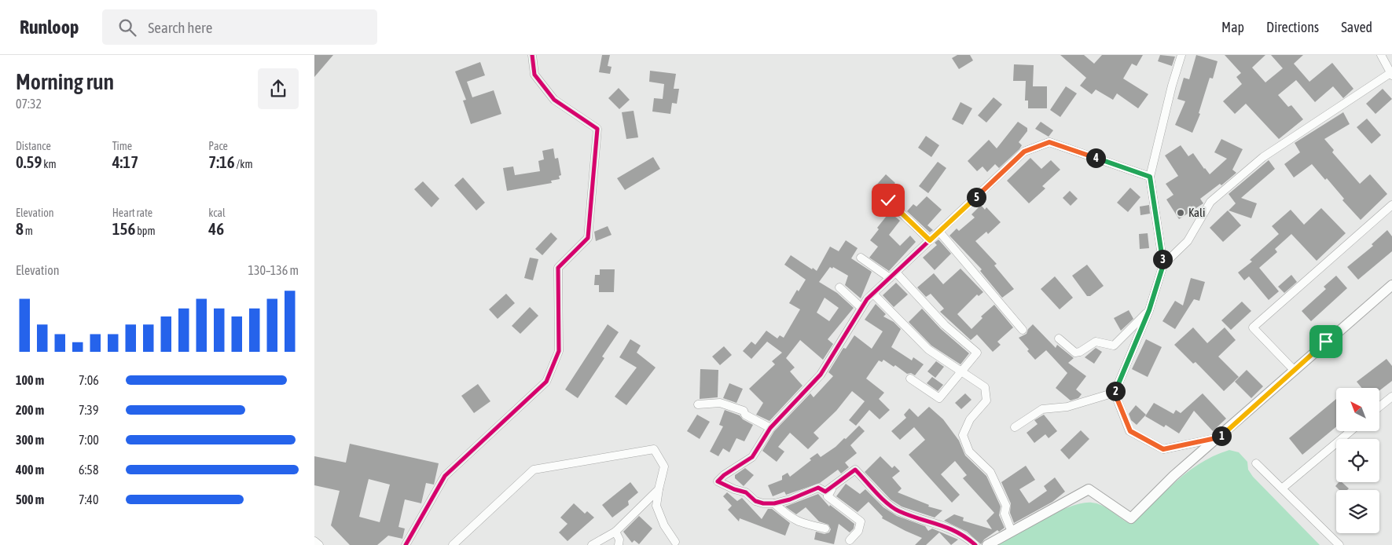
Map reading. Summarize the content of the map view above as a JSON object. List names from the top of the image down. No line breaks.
{"places":["Kali"],"north":"top left","page":{"header":"Runloop","search":"Search here","nav":["Map","Directions","Saved"],"heading":["Morning run","07:32"],"stats":[["Distance","0.59 km"],["Time","4:17"],["Pace","7:16 /km"],["Elevation","8 m"],["Heart rate","156 bpm"],["kcal","46"]],"pins":["4","5","3","2","1"],"chart":["Elevation","130–136 m"],"list":[{"name":"100 m","note":"7:06"},{"name":"200 m","note":"7:39"},{"name":"300 m","note":"7:00"},{"name":"400 m","note":"6:58"},{"name":"500 m","note":"7:40"}]}}
